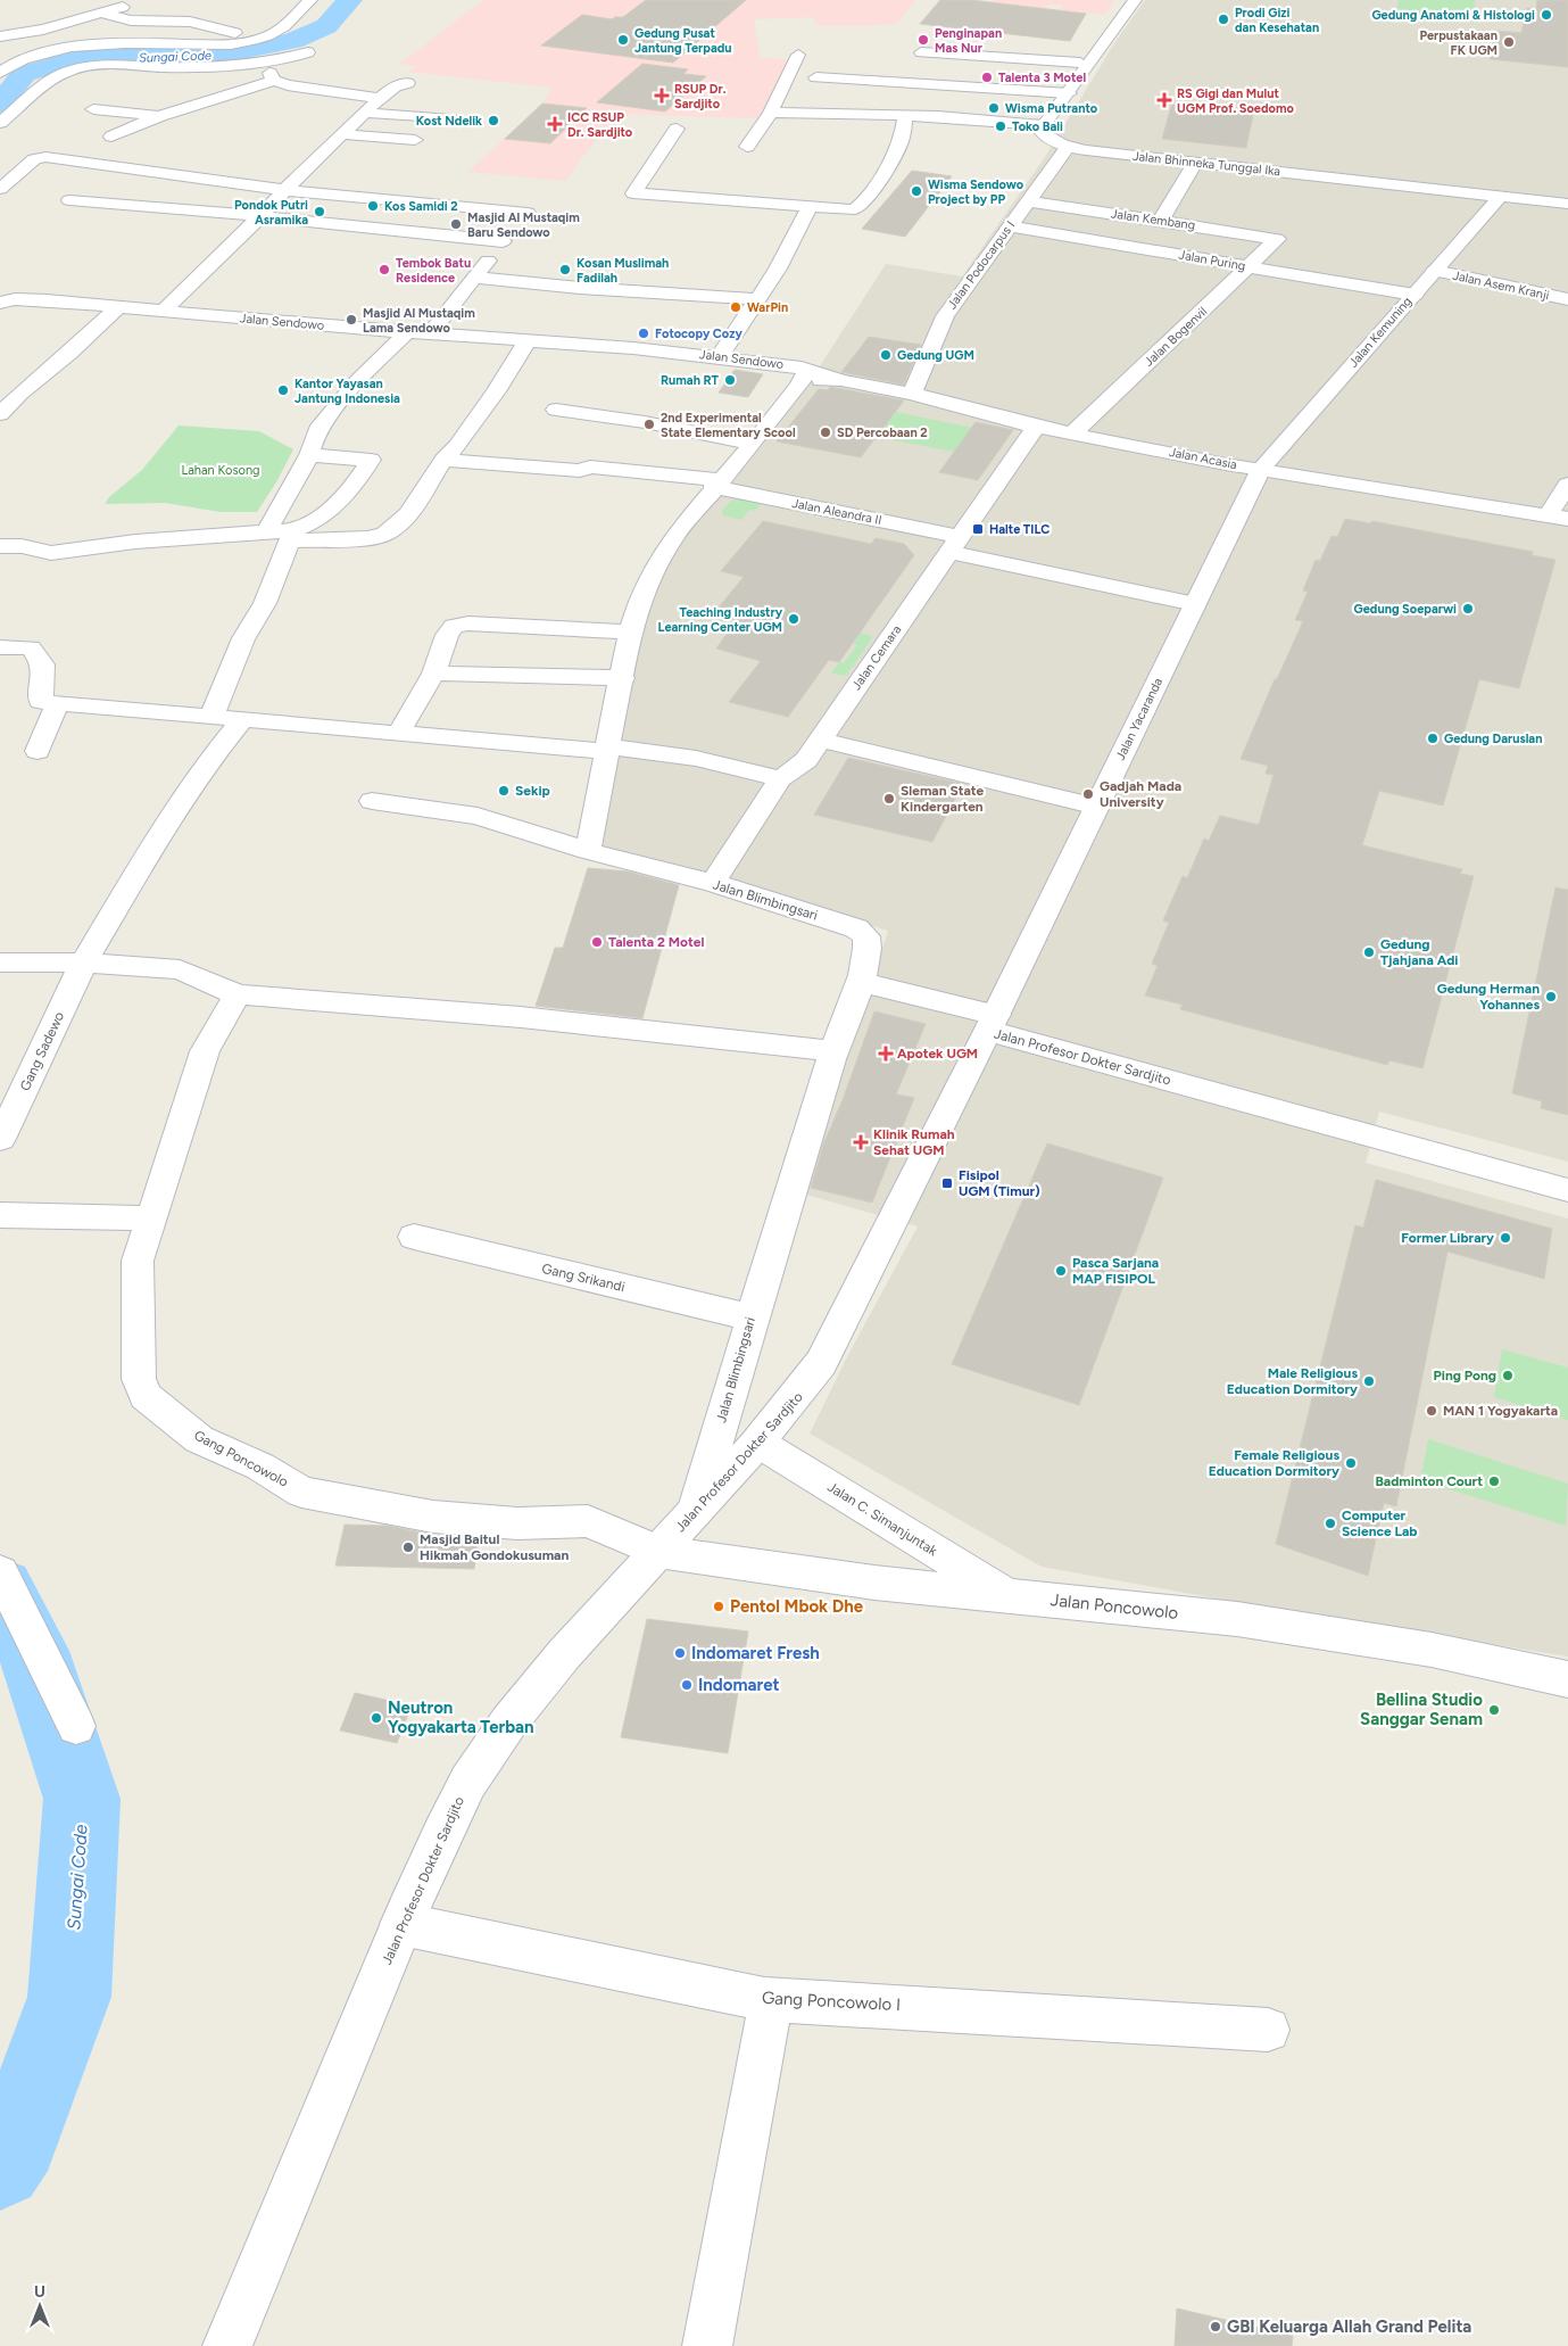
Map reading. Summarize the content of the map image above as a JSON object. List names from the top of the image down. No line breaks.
{"streets":{"street":["Jalan Bhinneka Tunggal Ika","Jalan Kembang","Jalan Puring","Jalan Podocarpus I","Jalan Asem Kranji","Jalan Sendowo","Jalan Kemuning","Jalan Bogenvil","Jalan Acasia","Jalan Aleandra II","Jalan Cemara","Jalan Yacaranda","Jalan Blimbingsari","Gang Sadewo","Jalan Profesor Dokter Sardjito","Gang Srikandi","Gang Poncowolo","Jalan C. Simanjuntak","Jalan Poncowolo","Gang Poncowolo I"]},"crossings":[["Jalan Bhinneka Tunggal Ika","Jalan Podocarpus I"],["Jalan Bhinneka Tunggal Ika","Jalan Kemuning"],["Jalan Kembang","Jalan Podocarpus I"],["Jalan Kembang","Jalan Bogenvil"],["Jalan Puring","Jalan Podocarpus I"],["Jalan Puring","Jalan Kemuning"],["Jalan Puring","Jalan Bogenvil"],["Jalan Podocarpus I","Jalan Acasia"],["Jalan Asem Kranji","Jalan Kemuning"],["Jalan Sendowo","Jalan Acasia"],["Jalan Kemuning","Jalan Acasia"],["Jalan Kemuning","Jalan Yacaranda"],["Jalan Bogenvil","Jalan Acasia"],["Jalan Acasia","Jalan Cemara"],["Jalan Acasia","Jalan Yacaranda"],["Jalan Aleandra II","Jalan Cemara"],["Jalan Aleandra II","Jalan Yacaranda"],["Jalan Cemara","Jalan Blimbingsari"],["Jalan Yacaranda","Jalan Profesor Dokter Sardjito"],["Jalan Blimbingsari","Jalan Profesor Dokter Sardjito"],["Jalan Blimbingsari","Gang Srikandi"],["Jalan Profesor Dokter Sardjito","Gang Poncowolo"],["Jalan Profesor Dokter Sardjito","Jalan C. Simanjuntak"],["Jalan Profesor Dokter Sardjito","Jalan Poncowolo"],["Jalan Profesor Dokter Sardjito","Gang Poncowolo I"],["Gang Poncowolo","Jalan Poncowolo"],["Jalan C. Simanjuntak","Jalan Poncowolo"]],"water":["Sungai Code"],"parks":["Lahan Kosong"],"places":{"other":["Gedung Anatomi & Histologi","Prodi Gizi dan Kesehatan","Gedung Pusat Jantung Terpadu","Penginapan Mas Nur","Perpustakaan FK UGM","Talenta 3 Motel","Wisma Putranto","Kost Ndelik","Toko Bali","Wisma Sendowo Project by PP","Kos Samidi 2","Pondok Putri Asramika","Masjid Al Mustaqim Baru Sendowo","Tembok Batu Residence","Kosan Muslimah Fadilah","WarPin","Masjid Al Mustaqim Lama Sendowo","Fotocopy Cozy","Gedung UGM","Rumah RT","Kantor Yayasan Jantung Indonesia","2nd Experimental State Elementary Scool","SD Percobaan 2","Gedung Soeparwi","Teaching Industry Learning Center UGM","Gedung Daruslan","Sekip","Gadjah Mada University","Sleman State Kindergarten","Talenta 2 Motel","Gedung Tjahjana Adi","Gedung Herman Yohannes","Former Library","Pasca Sarjana MAP FISIPOL","Ping Pong","Male Religious Education Dormitory","MAN 1 Yogyakarta","Female Religious Education Dormitory","Badminton Court","Computer Science Lab","Masjid Baitul Hikmah Gondokusuman","Pentol Mbok Dhe","Indomaret Fresh","Indomaret","Bellina Studio Sanggar Senam","Neutron Yogyakarta Terban","GBI Keluarga Allah Grand Pelita"],"health":["RSUP Dr. Sardjito","RS Gigi dan Mulut UGM Prof. Soedomo","ICC RSUP Dr. Sardjito","Apotek UGM","Klinik Rumah Sehat UGM"],"transit":["Halte TILC","Fisipol UGM (Timur)"]},"north":"top"}
